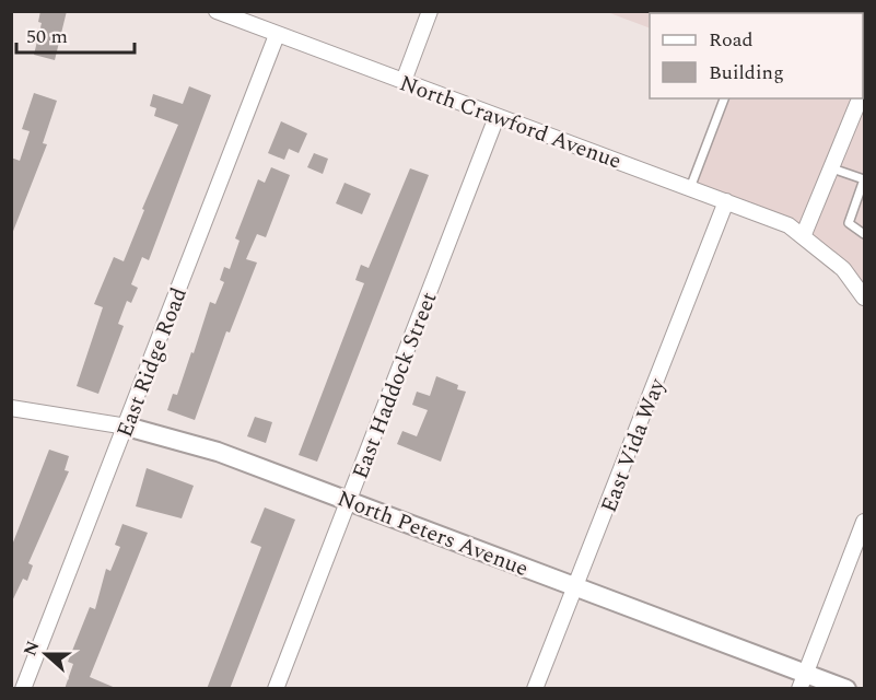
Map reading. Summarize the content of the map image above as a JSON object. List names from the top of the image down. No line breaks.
{"streets":{"street":["North Crawford Avenue","East Ridge Road","East Haddock Street","East Vida Way","North Peters Avenue"]},"crossings":[["North Crawford Avenue","East Ridge Road"],["North Crawford Avenue","East Haddock Street"],["North Crawford Avenue","East Vida Way"],["East Ridge Road","North Peters Avenue"],["East Haddock Street","North Peters Avenue"],["East Vida Way","North Peters Avenue"]],"legend":["Road","Building"],"scale_bar":"50 m","north":"left"}
